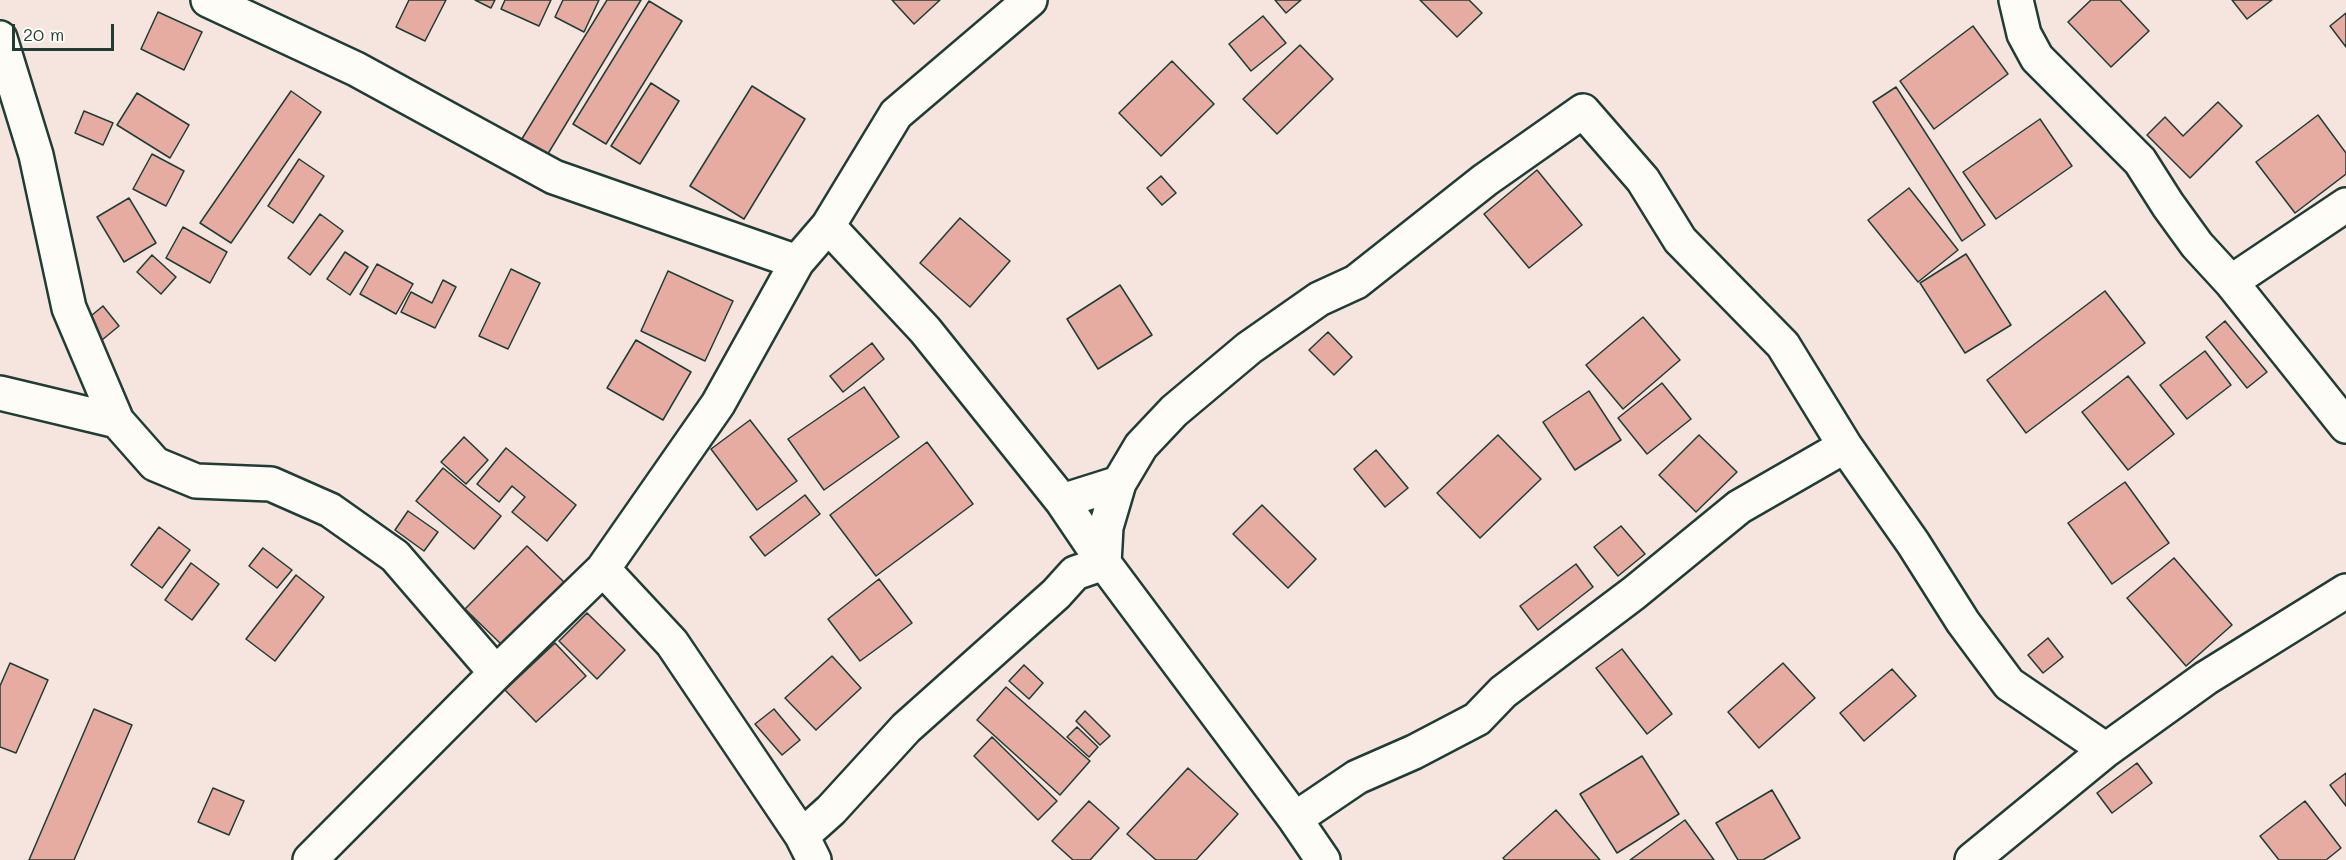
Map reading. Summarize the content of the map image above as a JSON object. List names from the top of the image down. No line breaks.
{"scale_bar":"20 m"}
